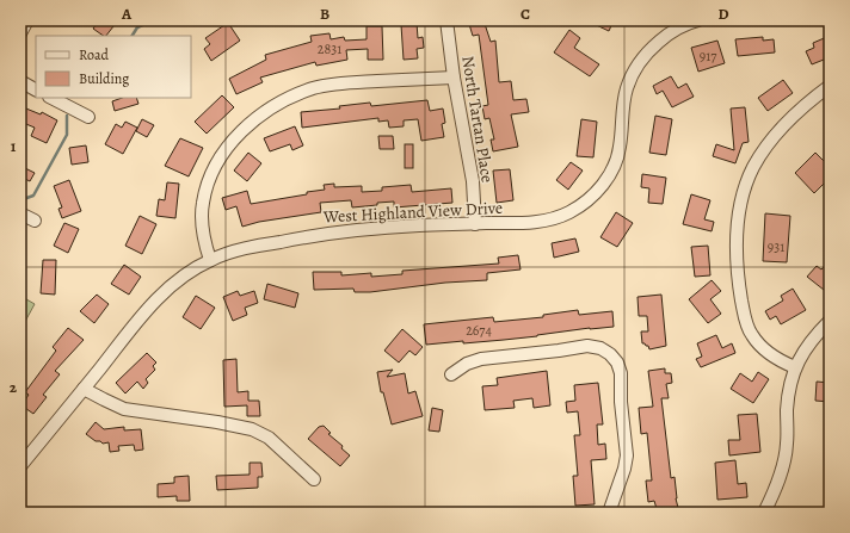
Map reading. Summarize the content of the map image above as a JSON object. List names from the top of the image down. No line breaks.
{"streets":{"street":["North Tartan Place","West Highland View Drive"]},"crossings":[["North Tartan Place","West Highland View Drive"]],"house_numbers":["2831","917","931","2674"],"legend":["Road","Building"],"grid":{"columns":["A","B","C","D"],"rows":["1","2"]}}
